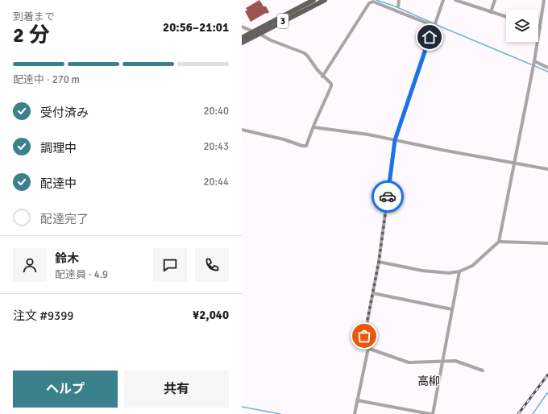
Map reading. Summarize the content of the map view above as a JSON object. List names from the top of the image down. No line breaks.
{"streets":{"main road":["3"]},"districts":["高柳"],"page":{"heading":["2 分","到着まで","20:56–21:01"],"panel":["鈴木","配達員 · 4.9","注文 #9399","¥2,040"],"bar":"配達中 · 270 m","list":[["受付済み","20:40"],["調理中","20:43"],["配達中","20:44"],"配達完了"],"buttons":["ヘルプ","共有"]}}
